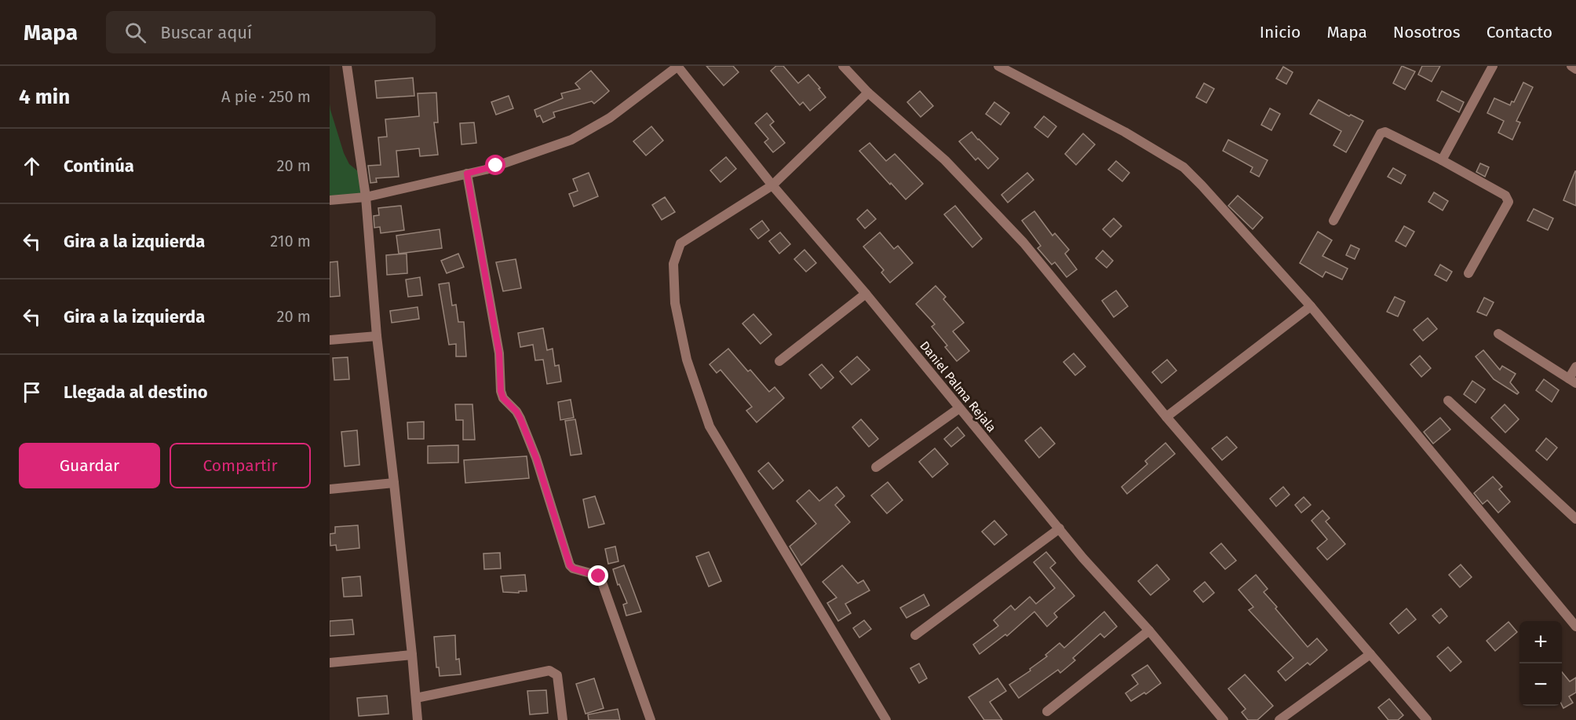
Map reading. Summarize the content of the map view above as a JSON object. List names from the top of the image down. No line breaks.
{"streets":{"street":["Daniel Palma Rejala"]},"page":{"header":"Mapa","search":"Buscar aquí","nav":["Inicio","Mapa","Nosotros","Contacto"],"heading":["4 min","A pie · 250 m"],"list":[["Continúa","20 m"],["Gira a la izquierda","210 m"],["Gira a la izquierda","20 m"],"Llegada al destino"],"buttons":["Guardar","Compartir"],"map_buttons":["+","−"]}}
